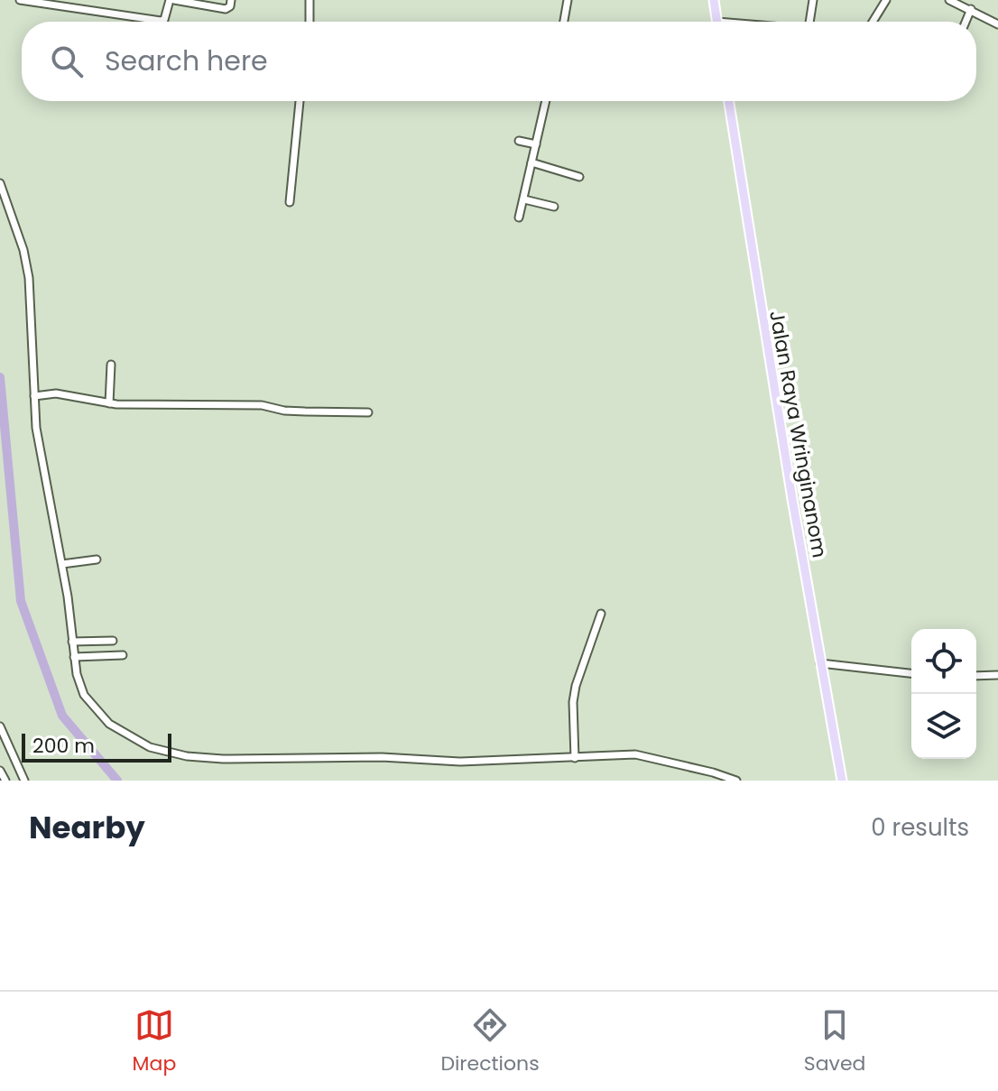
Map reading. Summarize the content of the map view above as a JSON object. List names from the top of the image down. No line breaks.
{"streets":{"main road":["Jalan Raya Wringinanom"]},"scale_bar":"200 m","page":{"search":"Search here","scale":"200 m","heading":["Nearby","0 results"],"nav":["Map","Directions","Saved"]}}
